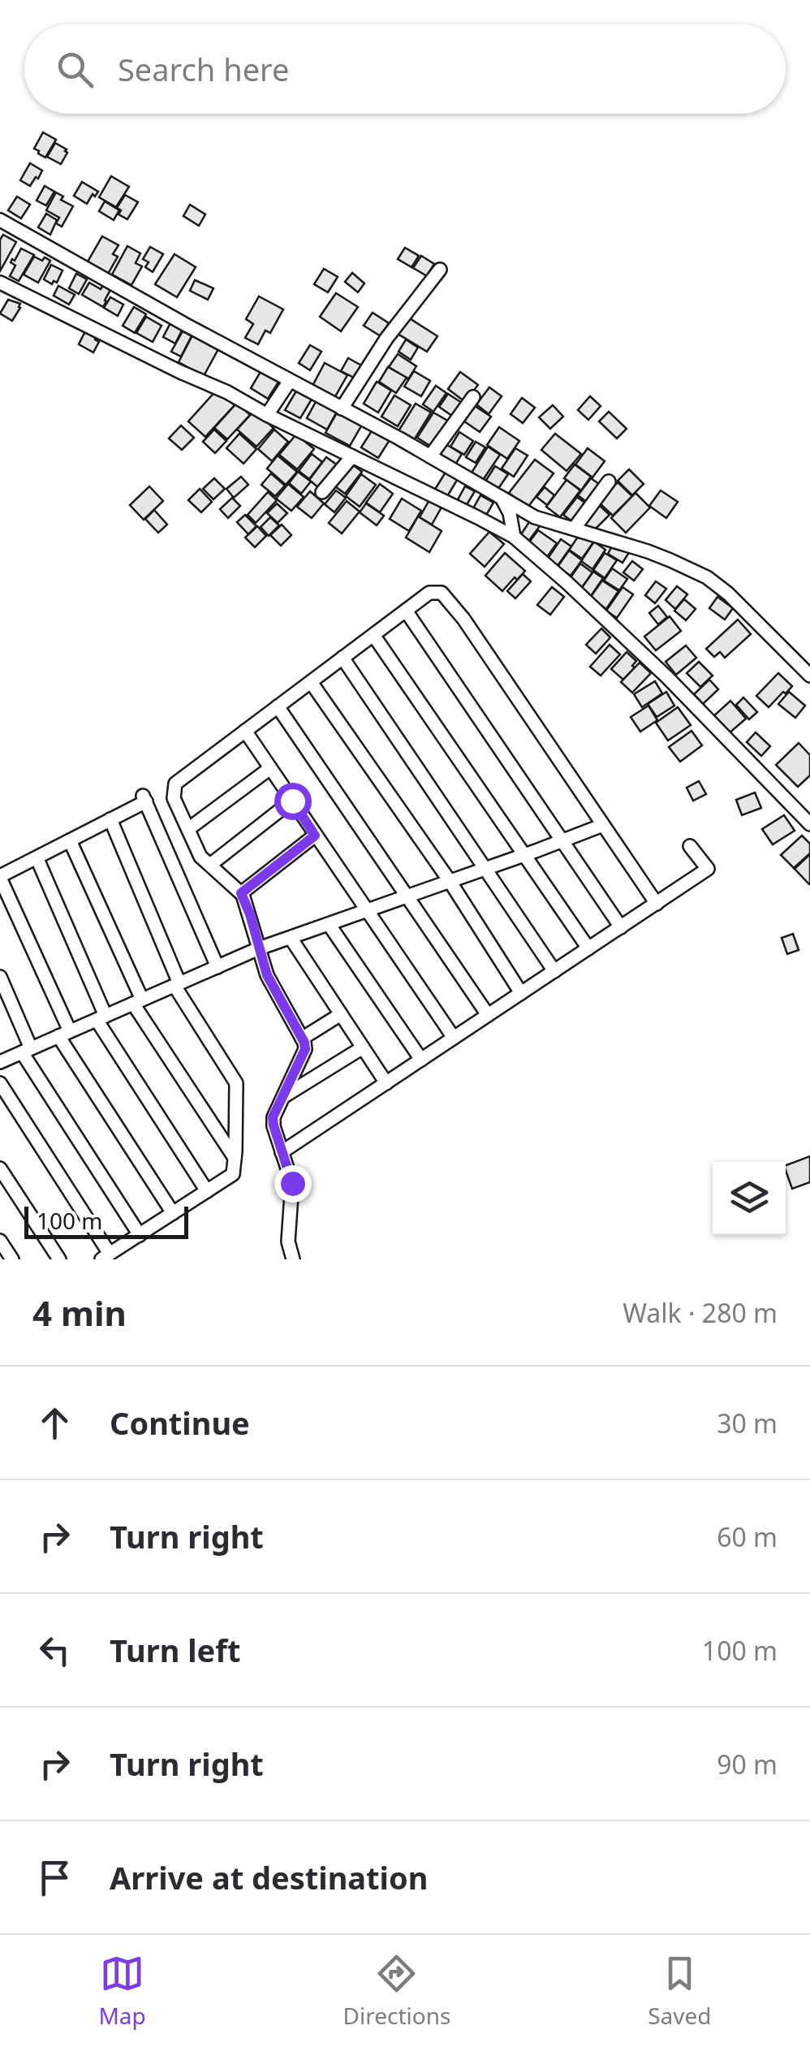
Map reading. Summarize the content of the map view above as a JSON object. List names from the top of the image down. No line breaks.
{"scale_bar":"100 m","page":{"search":"Search here","scale":"100 m","heading":["4 min","Walk · 280 m"],"list":[["Continue","30 m"],["Turn right","60 m"],["Turn left","100 m"],["Turn right","90 m"],"Arrive at destination"],"nav":["Map","Directions","Saved"]}}
